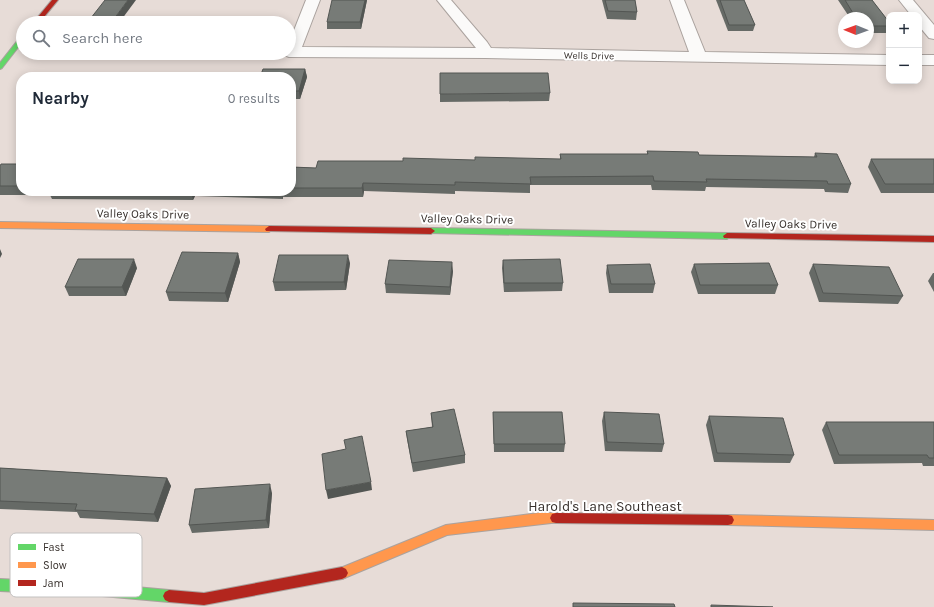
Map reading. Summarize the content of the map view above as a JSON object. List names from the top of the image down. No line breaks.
{"streets":{"street":["Wells Drive","Valley Oaks Drive","Harold's Lane Southeast"]},"legend":["Fast","Slow","Jam"],"north":"left","page":{"map_buttons":["+","−"],"search":"Search here","heading":["Nearby","0 results"]}}
